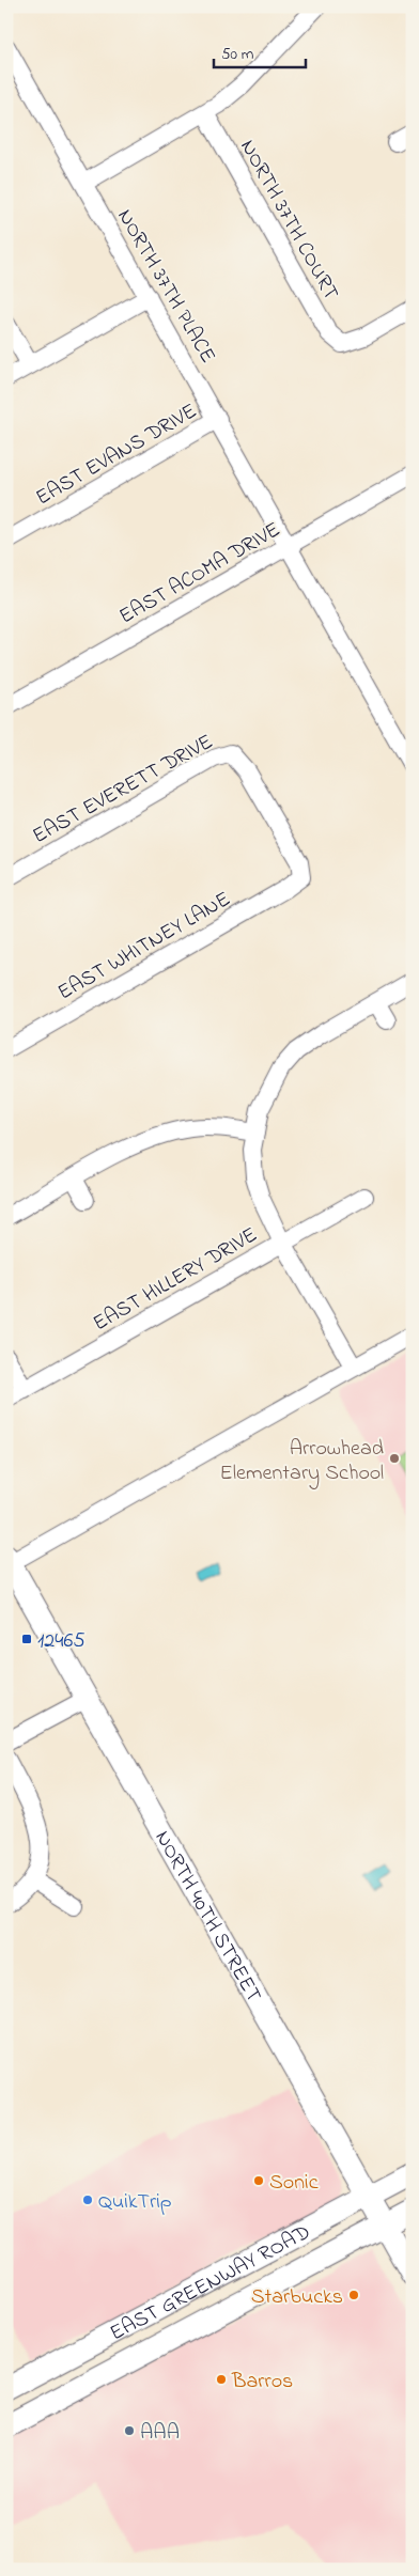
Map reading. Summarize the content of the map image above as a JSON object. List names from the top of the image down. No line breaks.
{"streets":{"main road":["NORTH 40TH STREET","EAST GREENWAY ROAD"],"street":["NORTH 37TH COURT","NORTH 37TH PLACE","EAST EVANS DRIVE","EAST ACOMA DRIVE","EAST EVERETT DRIVE","EAST WHITNEY LANE","EAST HILLERY DRIVE"]},"crossings":[["NORTH 37TH PLACE","EAST EVANS DRIVE"],["NORTH 37TH PLACE","EAST ACOMA DRIVE"],["EAST EVERETT DRIVE","EAST WHITNEY LANE"],["NORTH 40TH STREET","EAST GREENWAY ROAD"]],"places":{"other":["Arrowhead Elementary School","Sonic","QuikTrip","Starbucks","Barros","AAA"],"transit":["12465"]},"scale_bar":"50 m"}
